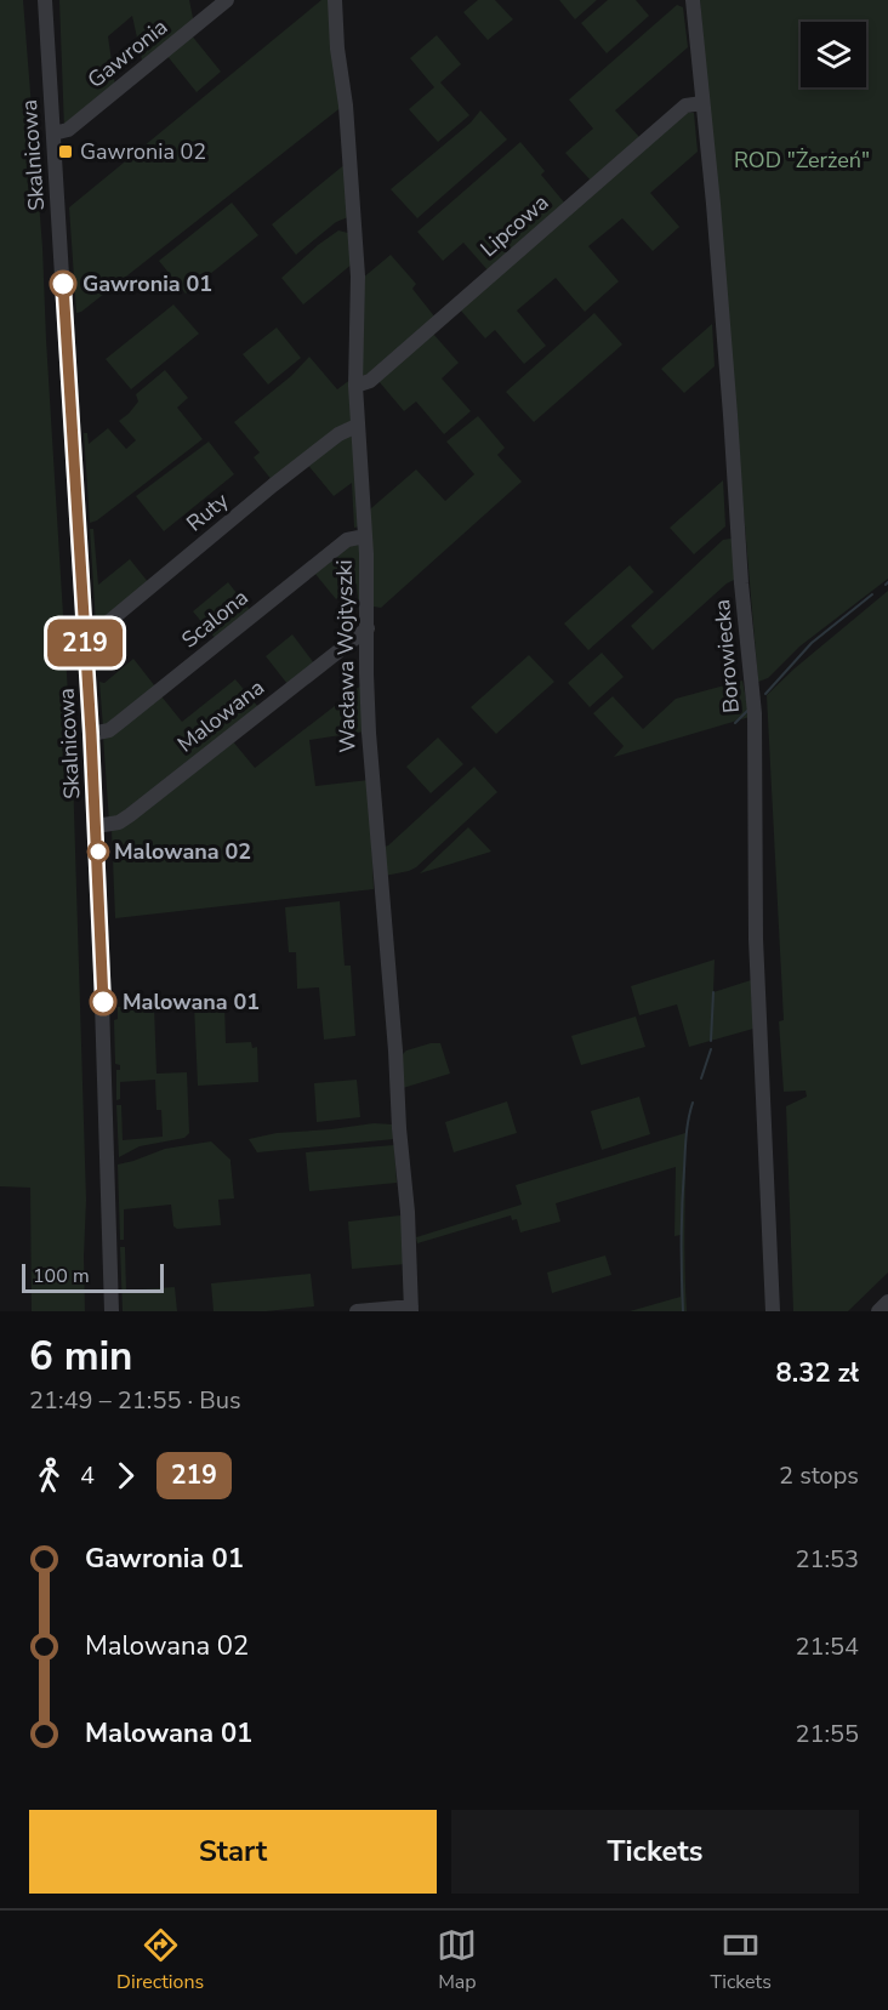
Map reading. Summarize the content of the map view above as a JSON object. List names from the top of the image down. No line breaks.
{"streets":{"street":["Gawronia","Skalnicowa","Lipcowa","Ruty","Scalona","Wacława Wojtyszki","Borowiecka","Malowana"]},"crossings":[["Gawronia","Skalnicowa"],["Skalnicowa","Ruty"],["Skalnicowa","Scalona"],["Skalnicowa","Malowana"],["Lipcowa","Wacława Wojtyszki"],["Lipcowa","Borowiecka"],["Ruty","Wacława Wojtyszki"],["Scalona","Wacława Wojtyszki"],["Wacława Wojtyszki","Malowana"]],"parks":["ROD \"Żerżeń\""],"places":{"transit":["Gawronia 02"],"other":["Gawronia 01","Malowana 02","Malowana 01"]},"lines":["bus line 219"],"scale_bar":"100 m","page":{"on_map":"219","scale":"100 m","heading":["6 min","21:49 – 21:55 · Bus","8.32 zł"],"legs":["4","219","2 stops"],"list":[{"name":"Gawronia 01","value":"21:53"},{"name":"Malowana 02","value":"21:54"},{"name":"Malowana 01","value":"21:55"}],"buttons":["Start","Tickets"],"tabs":["Directions","Map","Tickets"]}}
